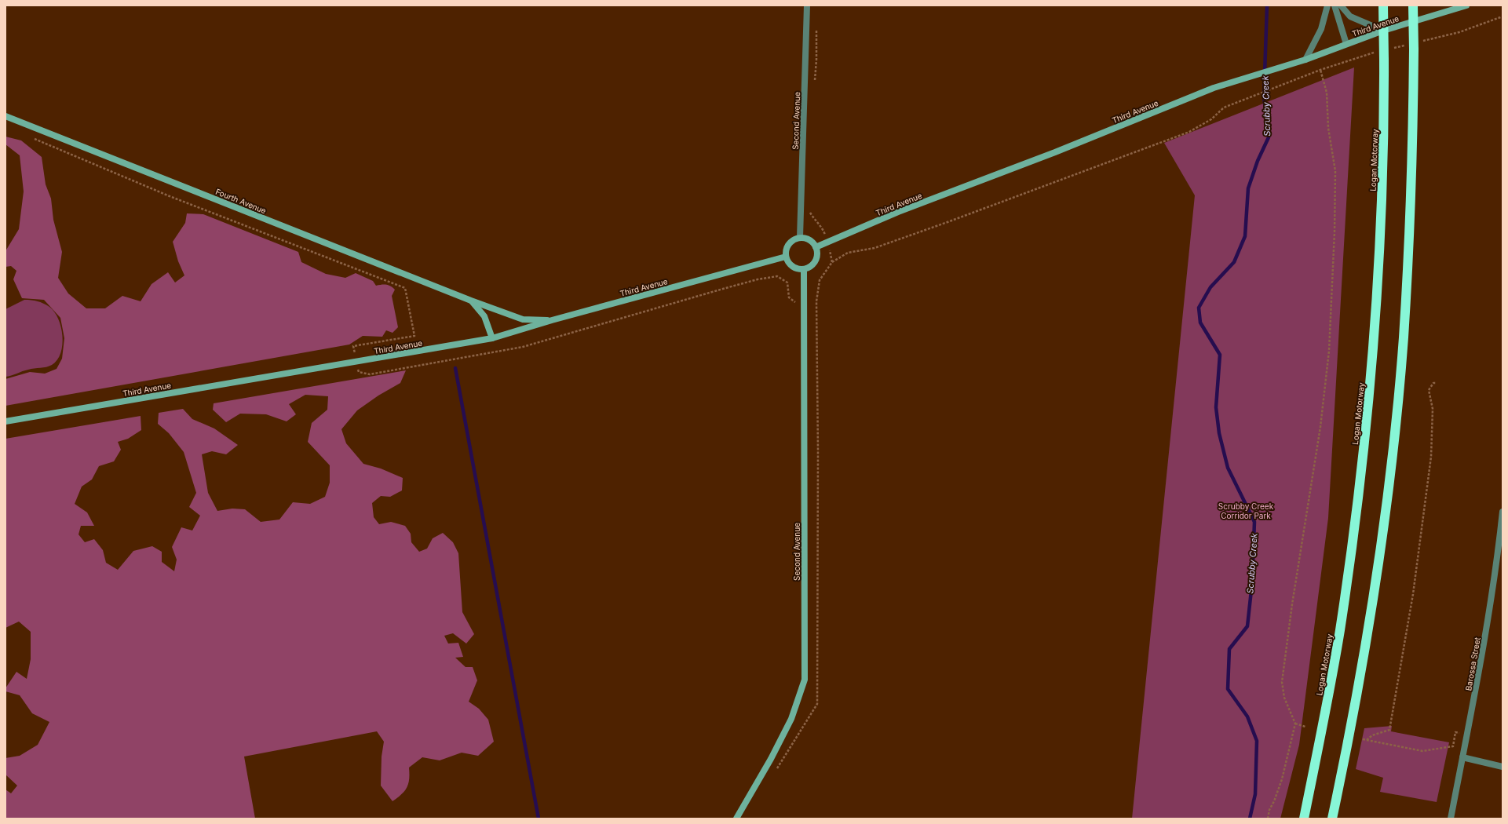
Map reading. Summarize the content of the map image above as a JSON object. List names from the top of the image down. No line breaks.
{"streets":{"highway":["Logan Motorway"],"street":["Third Avenue","Second Avenue","Fourth Avenue","Barossa Street"]},"crossings":[["Third Avenue","Second Avenue"],["Third Avenue","Fourth Avenue"]],"water":["Scrubby Creek"],"parks":["Scrubby Creek Corridor Park"]}
